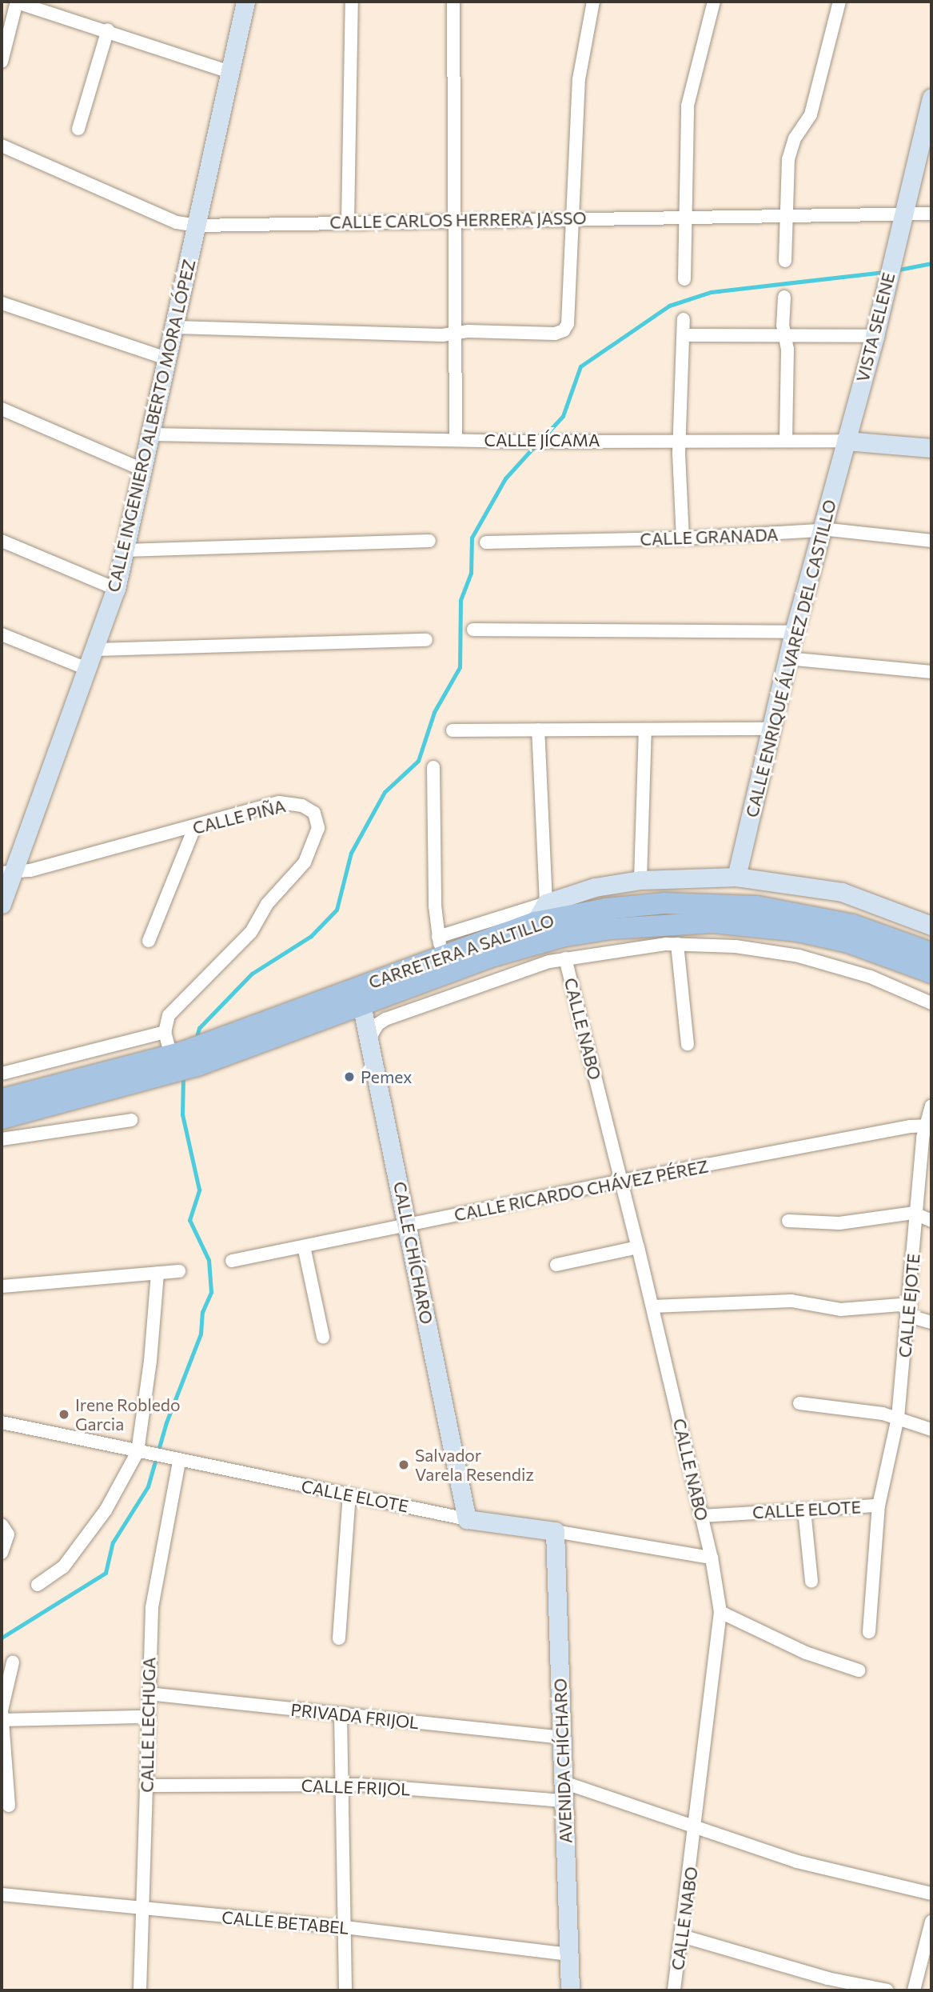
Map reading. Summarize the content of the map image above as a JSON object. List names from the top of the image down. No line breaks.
{"streets":{"main road":["CARRETERA A SALTILLO"],"street":["CALLE CARLOS HERRERA JASSO","VISTA SELENE","CALLE INGENIERO ALBERTO MORA LÓPEZ","CALLE JÍCAMA","CALLE GRANADA","CALLE ENRIQUE ÁLVAREZ DEL CASTILLO","CALLE PIÑA","CALLE NABO","CALLE RICARDO CHÁVEZ PÉREZ","CALLE CHÍCHARO","CALLE EJOTE","CALLE ELOTE","PRIVADA FRIJOL","CALLE LECHUGA","AVENIDA CHÍCHARO","CALLE FRIJOL","CALLE BETABEL"]},"crossings":[["CALLE CARLOS HERRERA JASSO","VISTA SELENE"],["CALLE CARLOS HERRERA JASSO","CALLE INGENIERO ALBERTO MORA LÓPEZ"],["VISTA SELENE","CALLE JÍCAMA"],["VISTA SELENE","CALLE ENRIQUE ÁLVAREZ DEL CASTILLO"],["CALLE INGENIERO ALBERTO MORA LÓPEZ","CALLE JÍCAMA"],["CALLE INGENIERO ALBERTO MORA LÓPEZ","CALLE PIÑA"],["CALLE JÍCAMA","CALLE ENRIQUE ÁLVAREZ DEL CASTILLO"],["CALLE GRANADA","CALLE ENRIQUE ÁLVAREZ DEL CASTILLO"],["CARRETERA A SALTILLO","CALLE CHÍCHARO"],["CALLE NABO","CALLE RICARDO CHÁVEZ PÉREZ"],["CALLE NABO","CALLE ELOTE"],["CALLE RICARDO CHÁVEZ PÉREZ","CALLE CHÍCHARO"],["CALLE RICARDO CHÁVEZ PÉREZ","CALLE EJOTE"],["CALLE CHÍCHARO","CALLE ELOTE"],["CALLE EJOTE","CALLE ELOTE"],["CALLE ELOTE","CALLE LECHUGA"],["CALLE ELOTE","AVENIDA CHÍCHARO"],["PRIVADA FRIJOL","CALLE LECHUGA"],["PRIVADA FRIJOL","AVENIDA CHÍCHARO"],["CALLE LECHUGA","CALLE FRIJOL"],["CALLE LECHUGA","CALLE BETABEL"],["AVENIDA CHÍCHARO","CALLE FRIJOL"],["AVENIDA CHÍCHARO","CALLE BETABEL"]],"places":["Pemex","Irene Robledo Garcia","Salvador Varela Resendiz"]}
